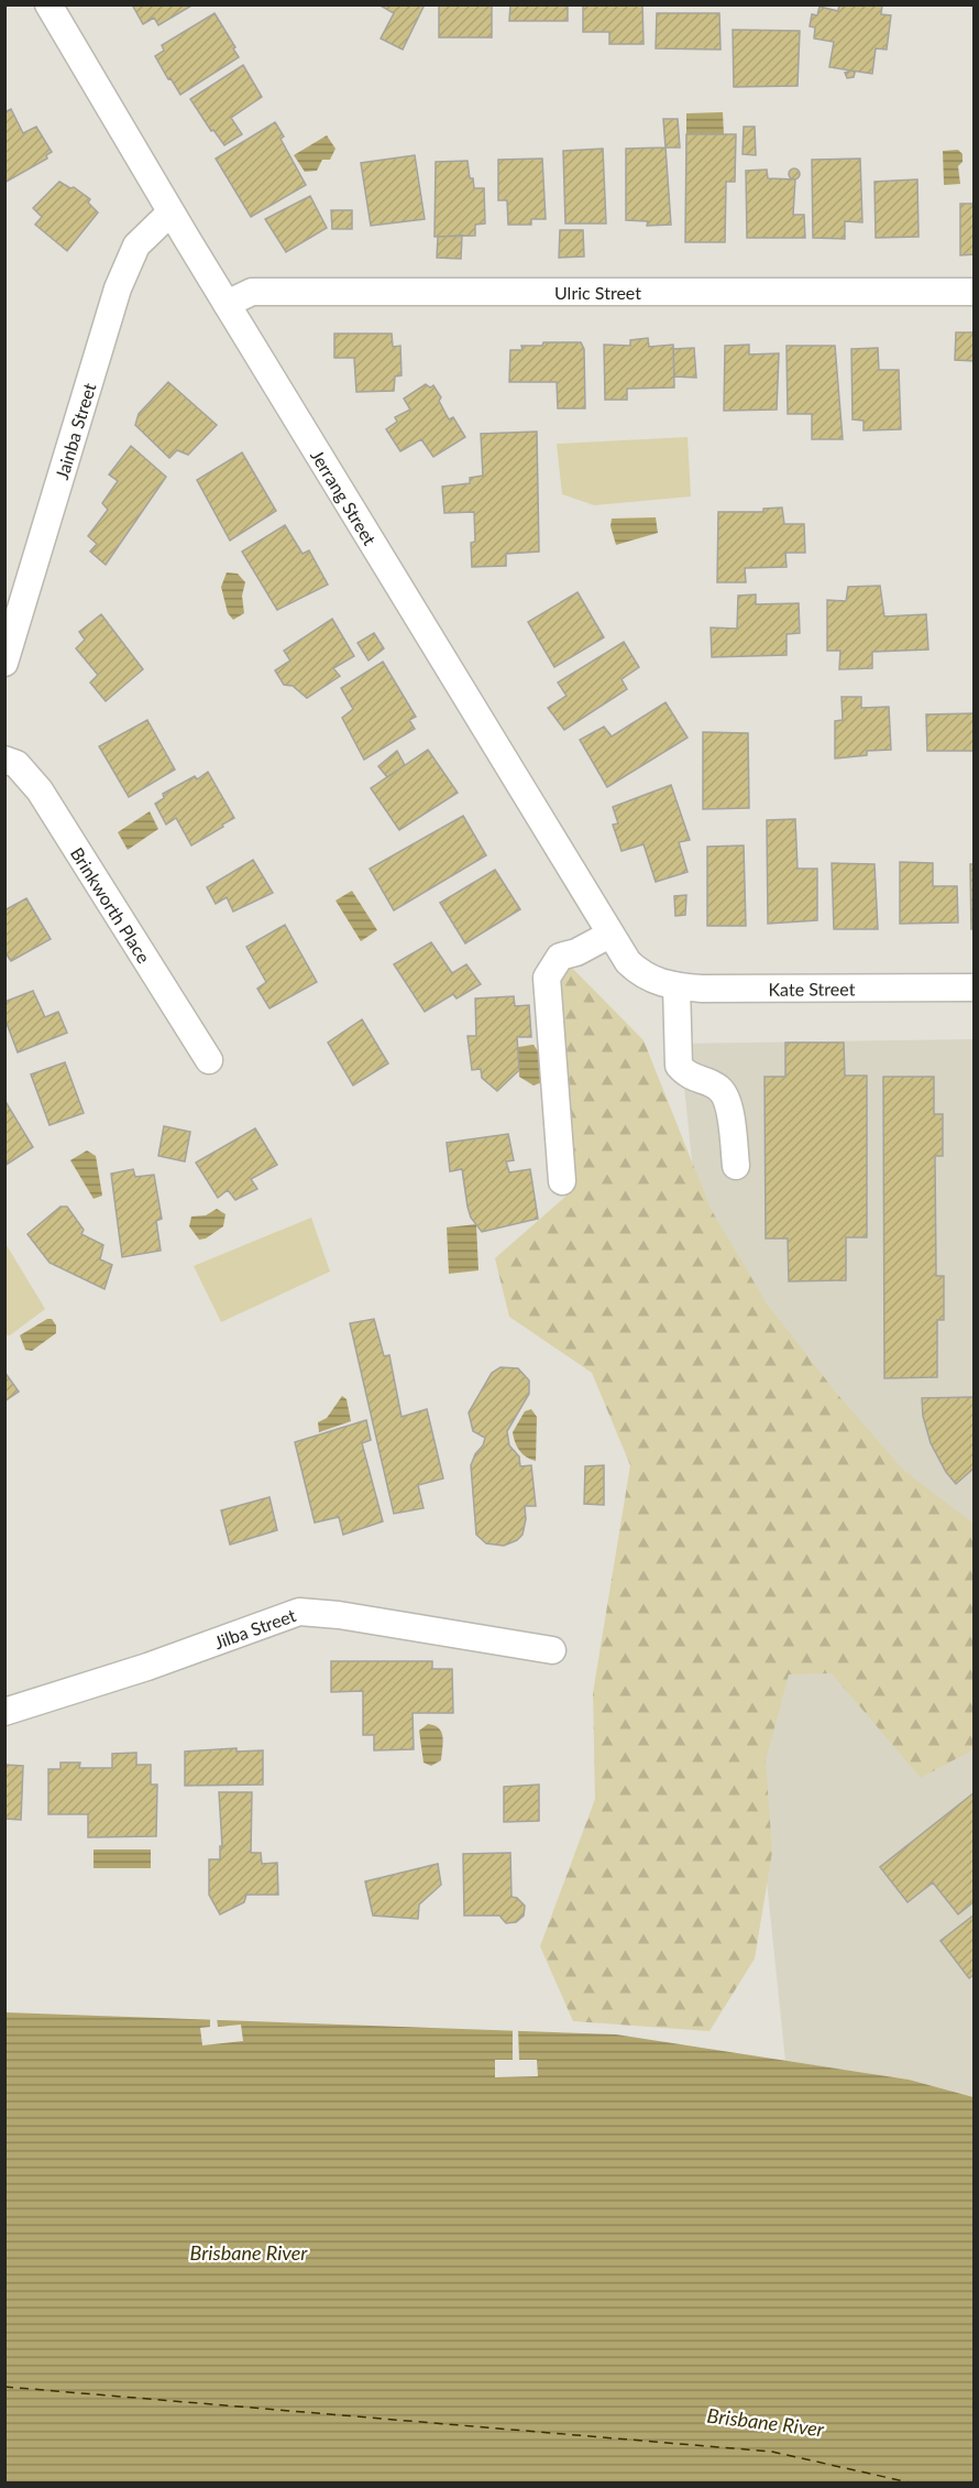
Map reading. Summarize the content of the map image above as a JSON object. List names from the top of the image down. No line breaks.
{"streets":{"street":["Ulric Street","Jainba Street","Jerrang Street","Brinkworth Place","Kate Street","Jilba Street"]},"crossings":[["Ulric Street","Jerrang Street"],["Jainba Street","Jerrang Street"],["Jerrang Street","Kate Street"]],"water":["Brisbane River"]}
